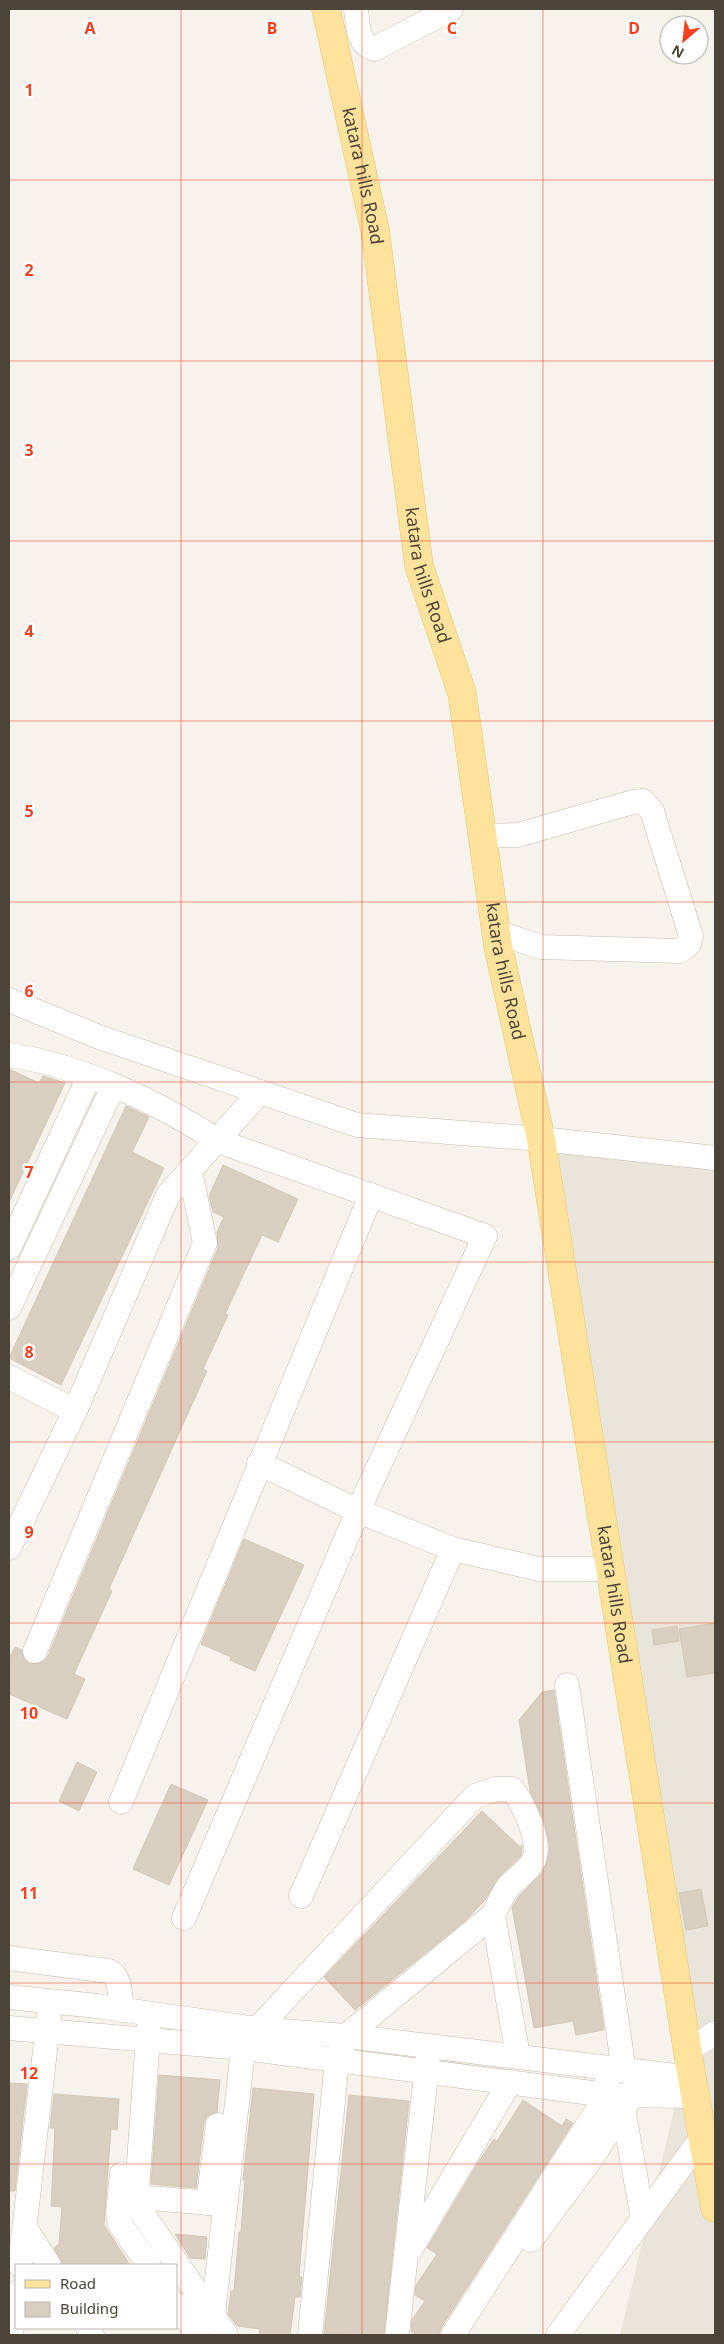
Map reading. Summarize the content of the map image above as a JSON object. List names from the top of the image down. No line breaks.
{"streets":{"main road":["katara hills Road"]},"legend":["Road","Building"],"north":"bottom left","grid":{"columns":["A","B","C","D"],"rows":["1","2","3","4","5","6","7","8","9","10","11","12"]}}
